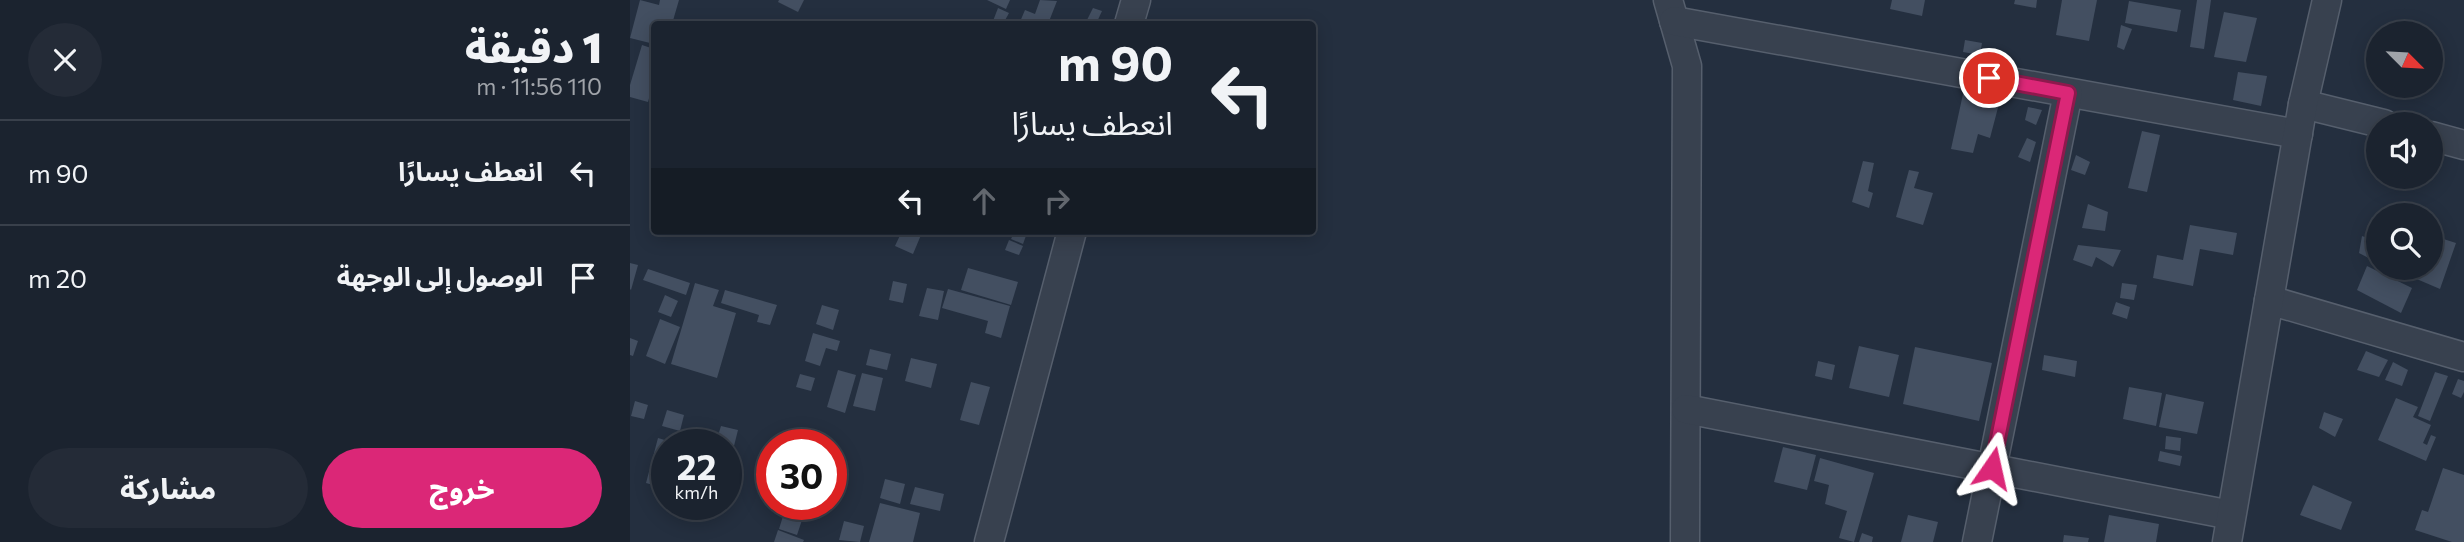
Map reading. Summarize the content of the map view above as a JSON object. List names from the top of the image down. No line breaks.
{"north":"bottom right","page":{"heading":["1 دقيقة","110 m · 11:56"],"turn":["90 m","انعطف يسارًا"],"list":[{"name":"انعطف يسارًا","value":"90 m"},{"name":"الوصول إلى الوجهة","value":"20 m"}],"speed":"22 km/h","limit":"30","buttons":["خروج","مشاركة"]}}
